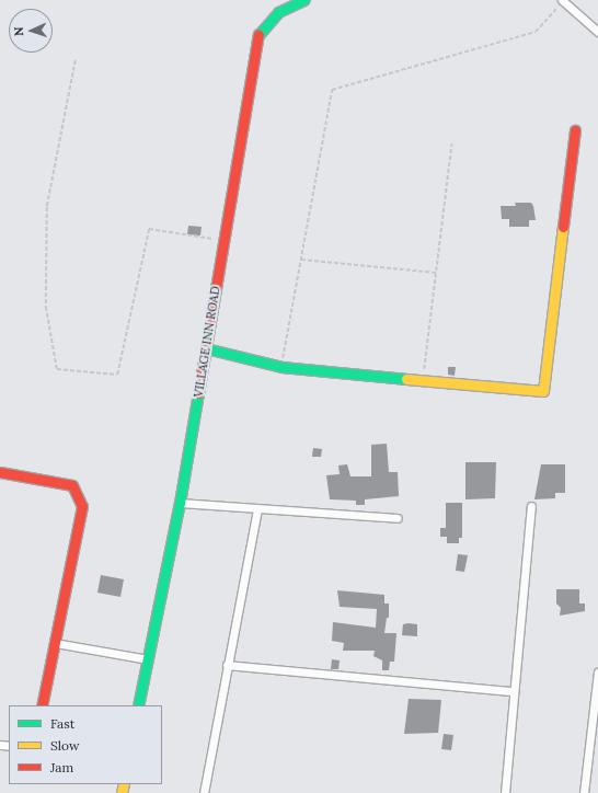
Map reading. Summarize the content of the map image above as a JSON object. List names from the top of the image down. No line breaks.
{"streets":{"street":["VILLAGE INN ROAD"]},"legend":["Fast","Slow","Jam"],"north":"left"}
